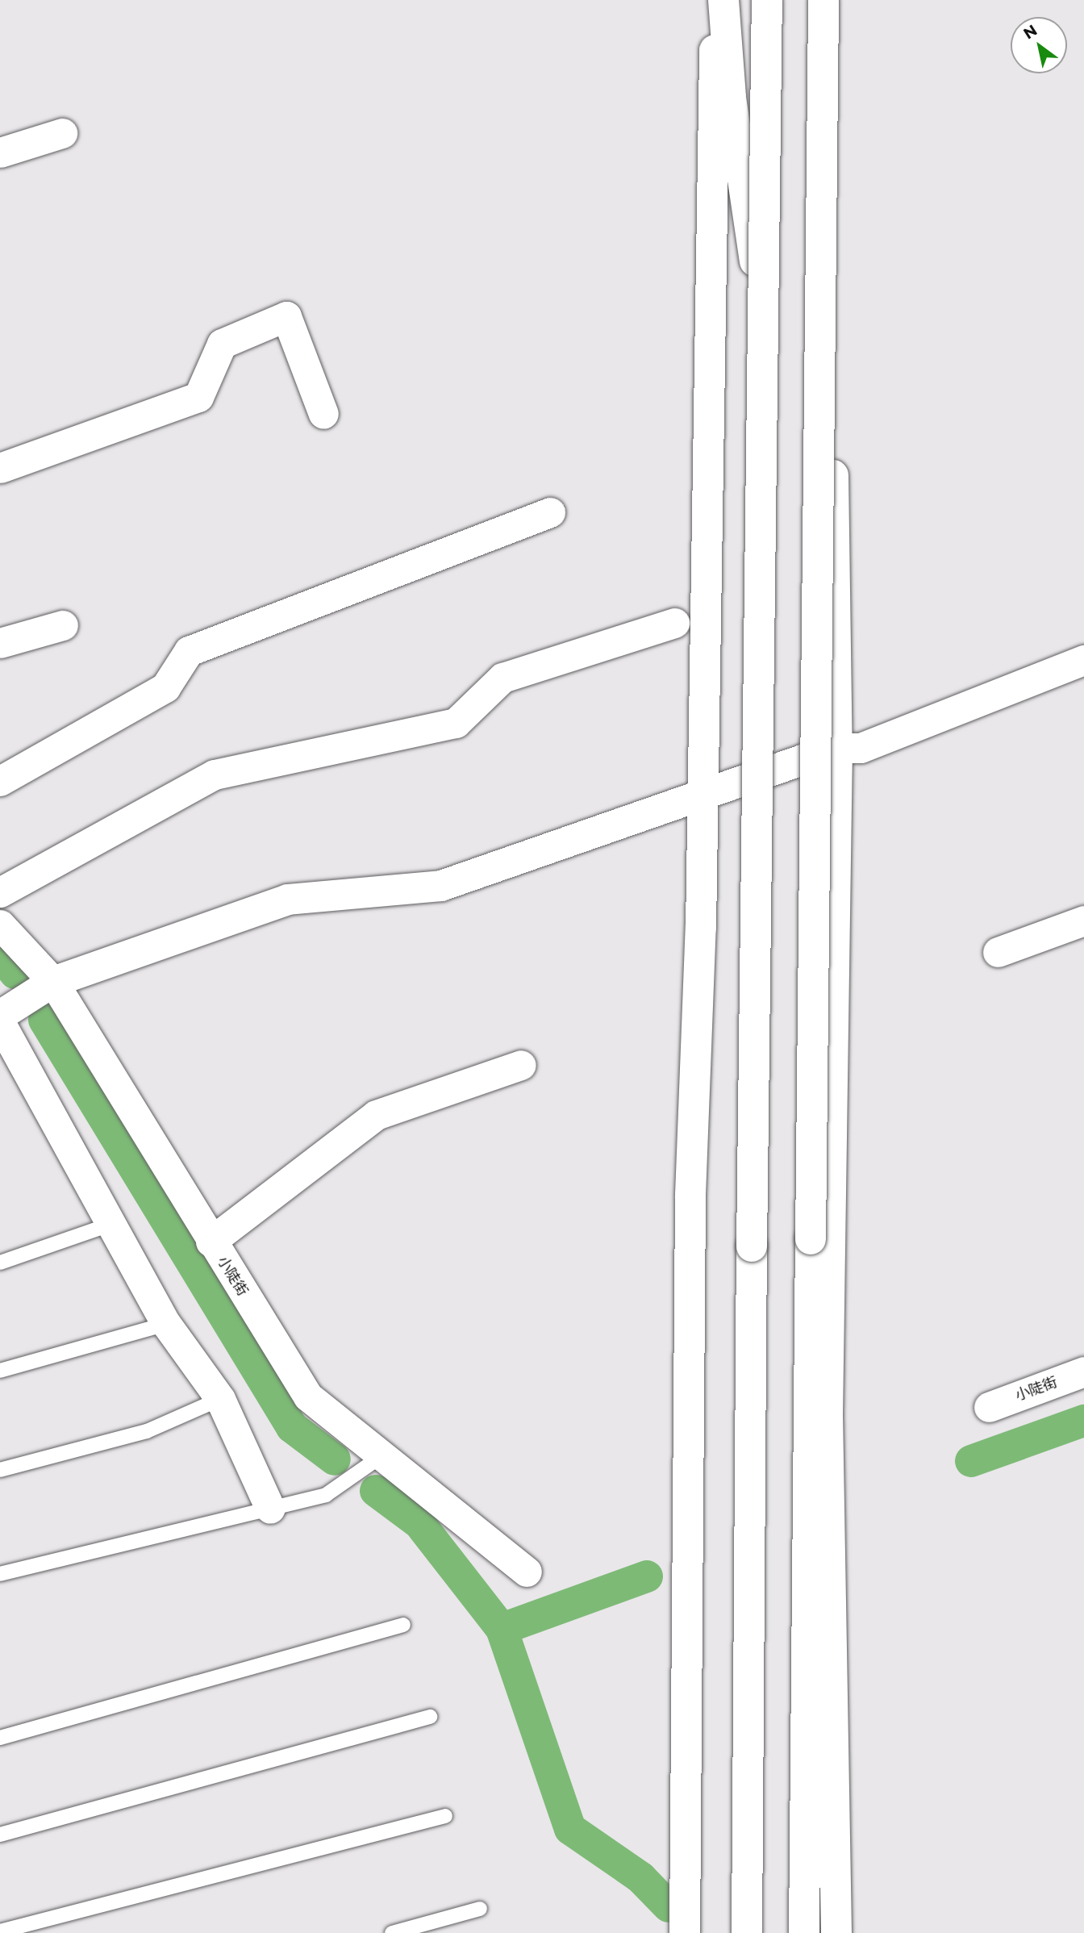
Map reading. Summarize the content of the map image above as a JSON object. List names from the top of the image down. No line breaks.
{"streets":{"street":["小陡街"]},"north":"top left"}
